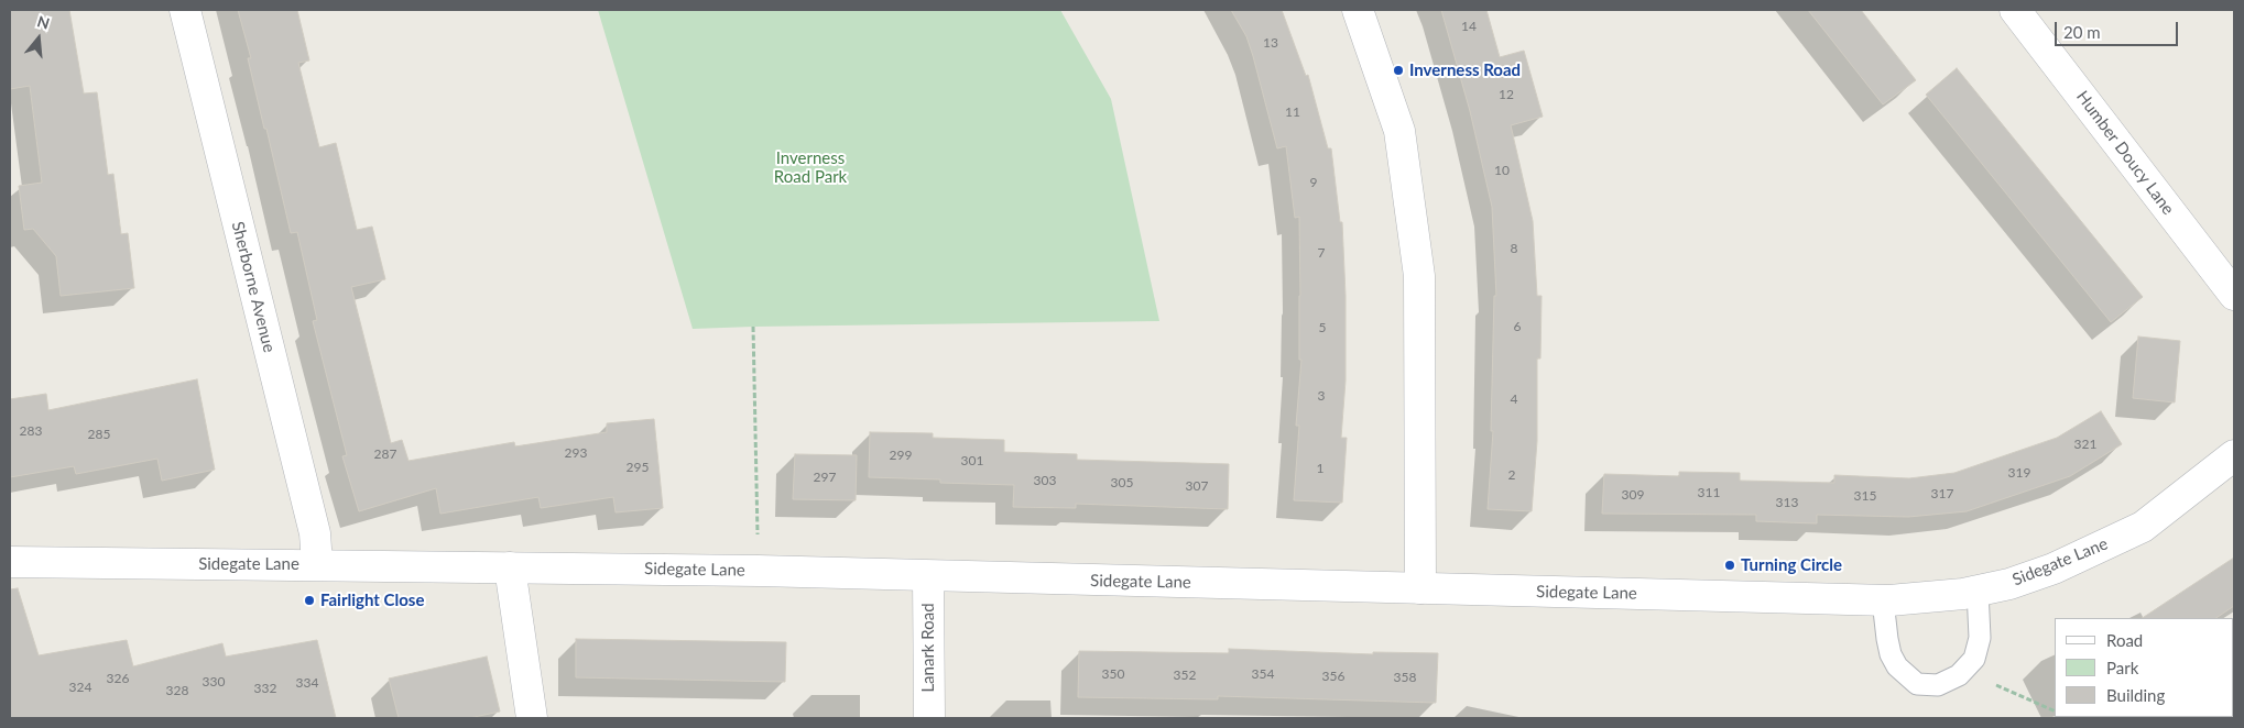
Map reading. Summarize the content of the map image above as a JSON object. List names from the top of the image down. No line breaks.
{"streets":{"street":["Humber Doucy Lane","Sherborne Avenue","Sidegate Lane","Lanark Road"]},"crossings":[["Sherborne Avenue","Sidegate Lane"],["Sidegate Lane","Lanark Road"]],"parks":["Inverness Road Park"],"places":["Inverness Road","Turning Circle","Fairlight Close"],"house_numbers":["14","13","12","11","10","9","8","7","6","5","3","4","283","285","321","293","287","299","301","295","1","319","2","297","303","305","307","311","317","309","315","313","350","354","352","356","358","326","330","334","324","332","328"],"legend":["Road","Park","Building"],"scale_bar":"20 m","north":"top"}
